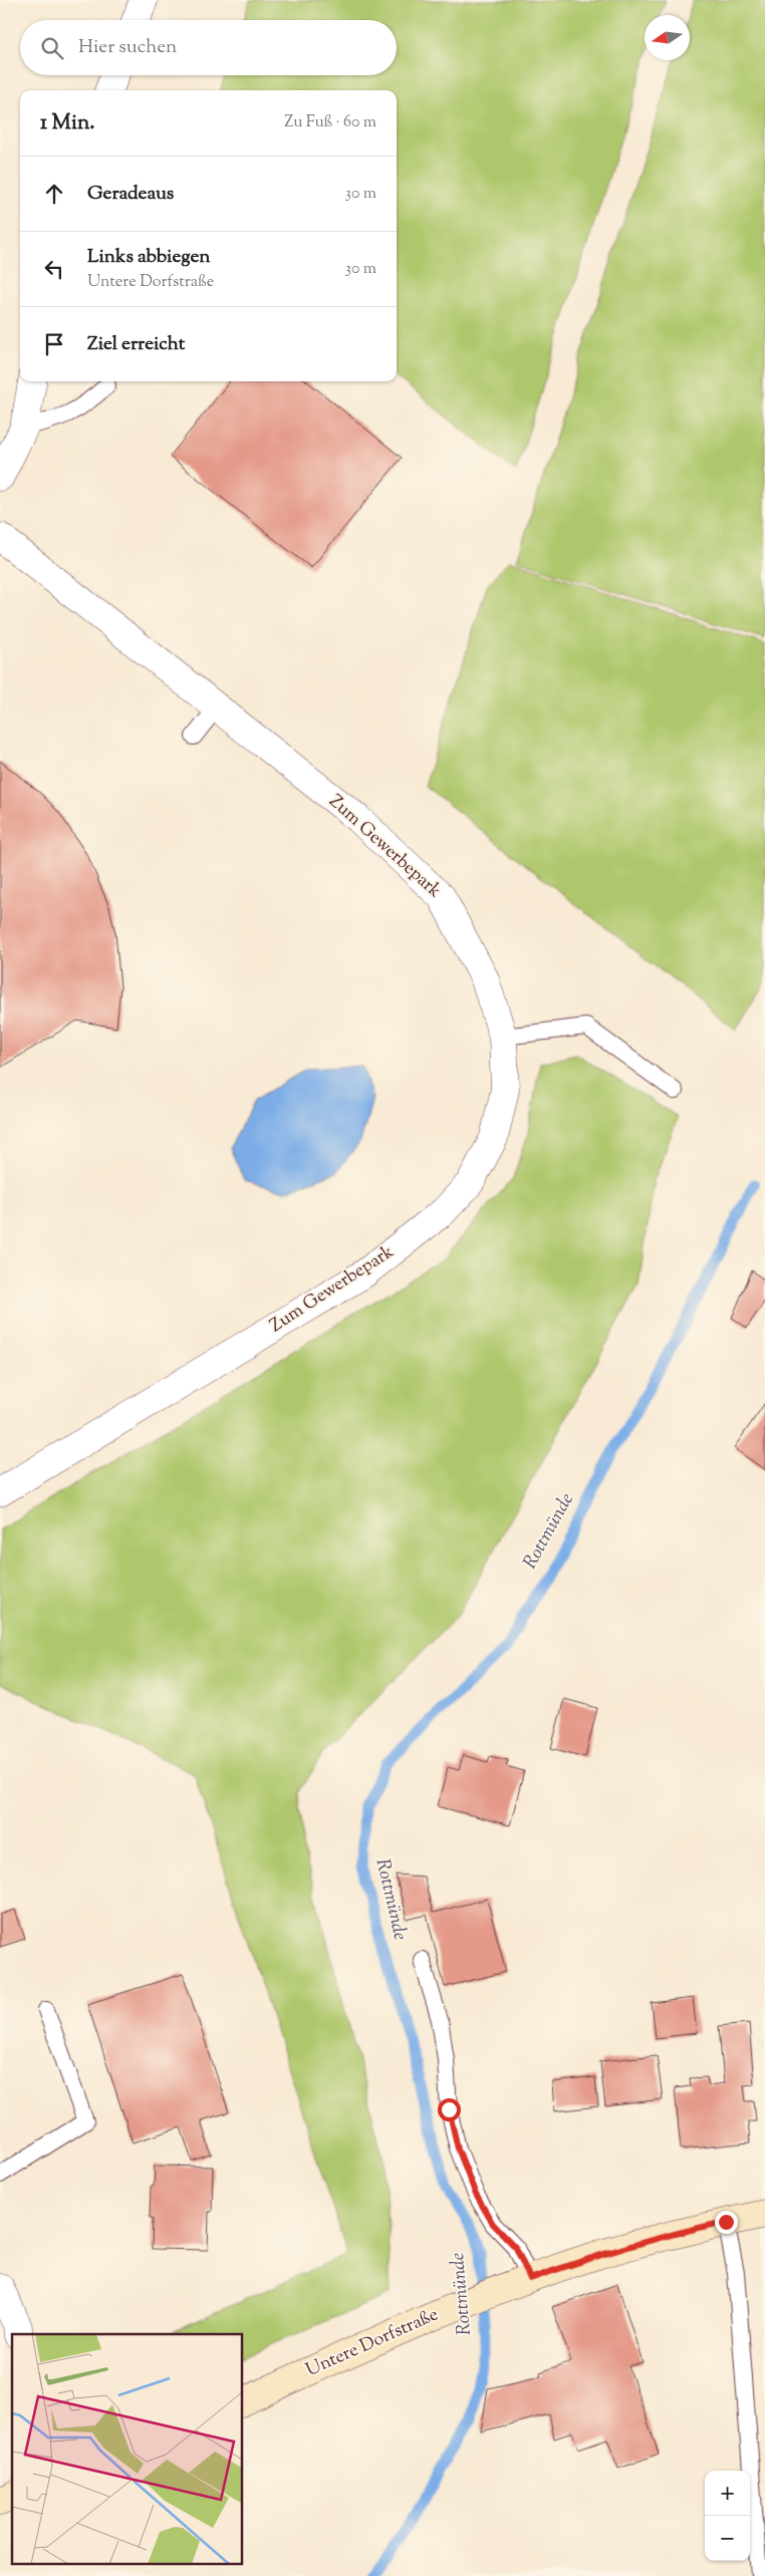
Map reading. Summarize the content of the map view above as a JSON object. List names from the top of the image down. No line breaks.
{"streets":{"street":["Zum Gewerbepark","Untere Dorfstraße"]},"water":["Rottmünde"],"north":"left","page":{"search":"Hier suchen","heading":["1 Min.","Zu Fuß · 60 m"],"list":[["Geradeaus","30 m"],["Links abbiegen","Untere Dorfstraße","30 m"],"Ziel erreicht"],"map_buttons":["+","−"]}}
